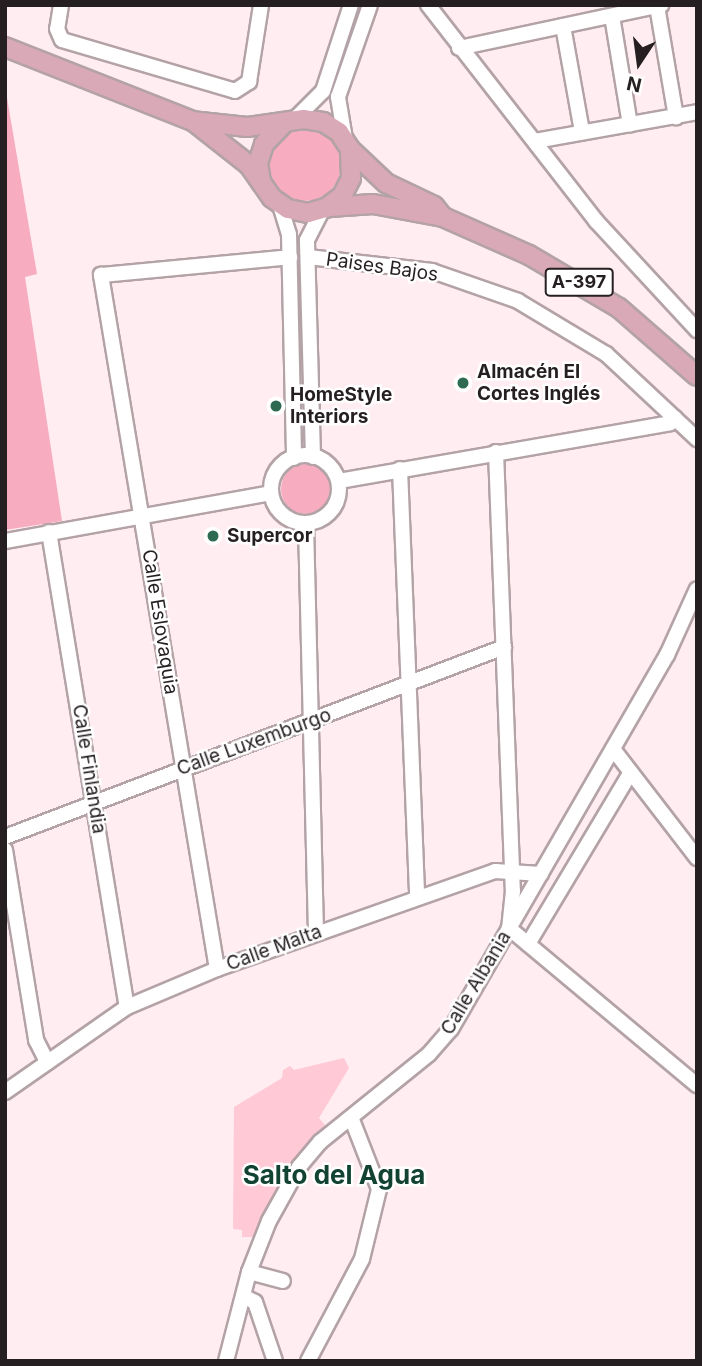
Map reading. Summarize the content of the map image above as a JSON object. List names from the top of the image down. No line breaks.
{"streets":{"main road":["A-397"],"street":["Paises Bajos","Calle Eslovaquia","Calle Luxemburgo","Calle Finlandia","Calle Malta","Calle Albania"]},"crossings":[["Calle Eslovaquia","Calle Luxemburgo"],["Calle Eslovaquia","Calle Malta"],["Calle Luxemburgo","Calle Finlandia"],["Calle Finlandia","Calle Malta"]],"districts":["Salto del Agua"],"places":["Almacén El Cortes Inglés","HomeStyle Interiors","Supercor"],"north":"bottom"}
